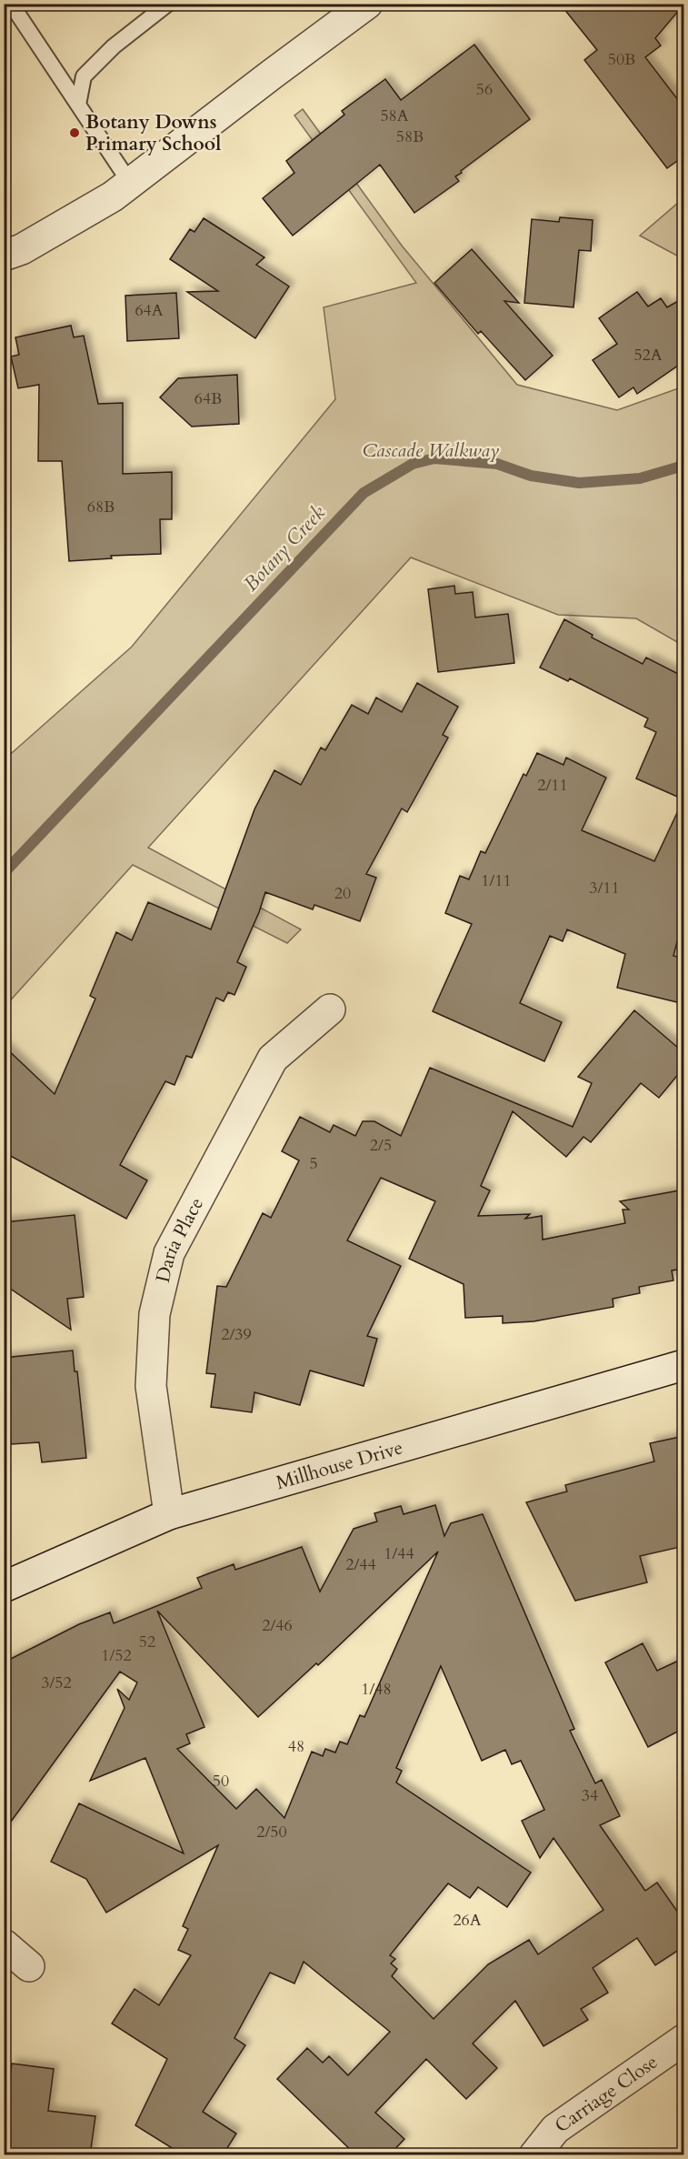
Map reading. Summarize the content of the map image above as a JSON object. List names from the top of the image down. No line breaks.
{"streets":{"street":["Daria Place","Millhouse Drive","Carriage Close"]},"crossings":[["Daria Place","Millhouse Drive"]],"water":["Botany Creek"],"parks":["Cascade Walkway"],"places":["Botany Downs Primary School"],"house_numbers":["50B","56","58A","58B","64A","52A","64B","68B","2/11","1/11","3/11","20","2/5","5","2/39","1/44","2/44","2/46","52","1/52","3/52","1/48","48","50","34","2/50","26A"]}
